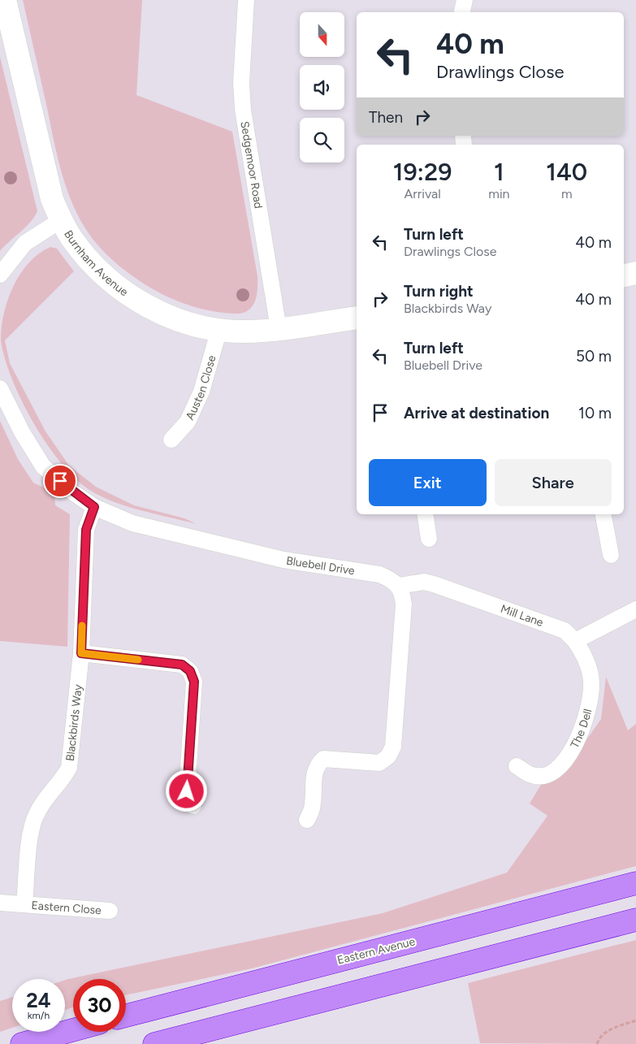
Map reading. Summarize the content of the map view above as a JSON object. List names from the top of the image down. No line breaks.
{"streets":{"highway":["Eastern Avenue"],"street":["Sedgemoor Road","Burnham Avenue","Austen Close","Bluebell Drive","Mill Lane","Blackbirds Way","The Dell","Eastern Close"]},"crossings":[["Sedgemoor Road","Burnham Avenue"],["Burnham Avenue","Austen Close"],["Bluebell Drive","Mill Lane"],["Bluebell Drive","Blackbirds Way"],["Mill Lane","The Dell"],["Blackbirds Way","Eastern Close"]],"north":"bottom","page":{"turn":["40 m","Drawlings Close"],"then":"Then","eta":["19:29","Arrival","1","min","140","m"],"list":[{"name":"Turn left","note":"Drawlings Close","value":"40 m"},{"name":"Turn right","note":"Blackbirds Way","value":"40 m"},{"name":"Turn left","note":"Bluebell Drive","value":"50 m"},{"name":"Arrive at destination","value":"10 m"}],"buttons":["Exit","Share"],"speed":"24 km/h","limit":"30"}}
